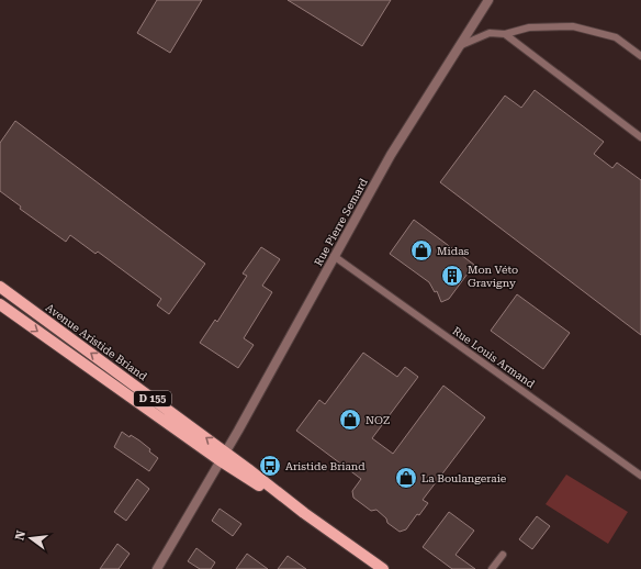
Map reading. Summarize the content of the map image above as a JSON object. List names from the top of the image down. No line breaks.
{"streets":{"main road":["Avenue Aristide Briand","D 155"],"street":["Rue Pierre Semard"],"lane":["Rue Louis Armand"]},"crossings":[["Rue Pierre Semard","Avenue Aristide Briand"],["Rue Pierre Semard","Rue Louis Armand"]],"places":{"shop":["Midas","NOZ","La Boulangeraie"],"building":["Mon Véto Gravigny"],"bus stop":["Aristide Briand"]},"north":"left"}
